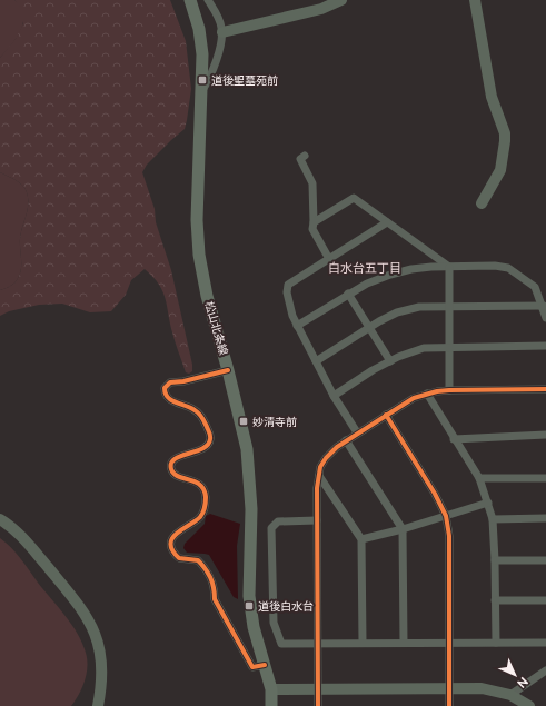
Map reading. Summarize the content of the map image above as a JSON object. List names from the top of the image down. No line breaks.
{"streets":{"main road":["松山北条線"]},"districts":["白水台五丁目"],"places":{"transit":["道後聖墓苑前","妙清寺前","道後白水台"]},"north":"bottom right"}
